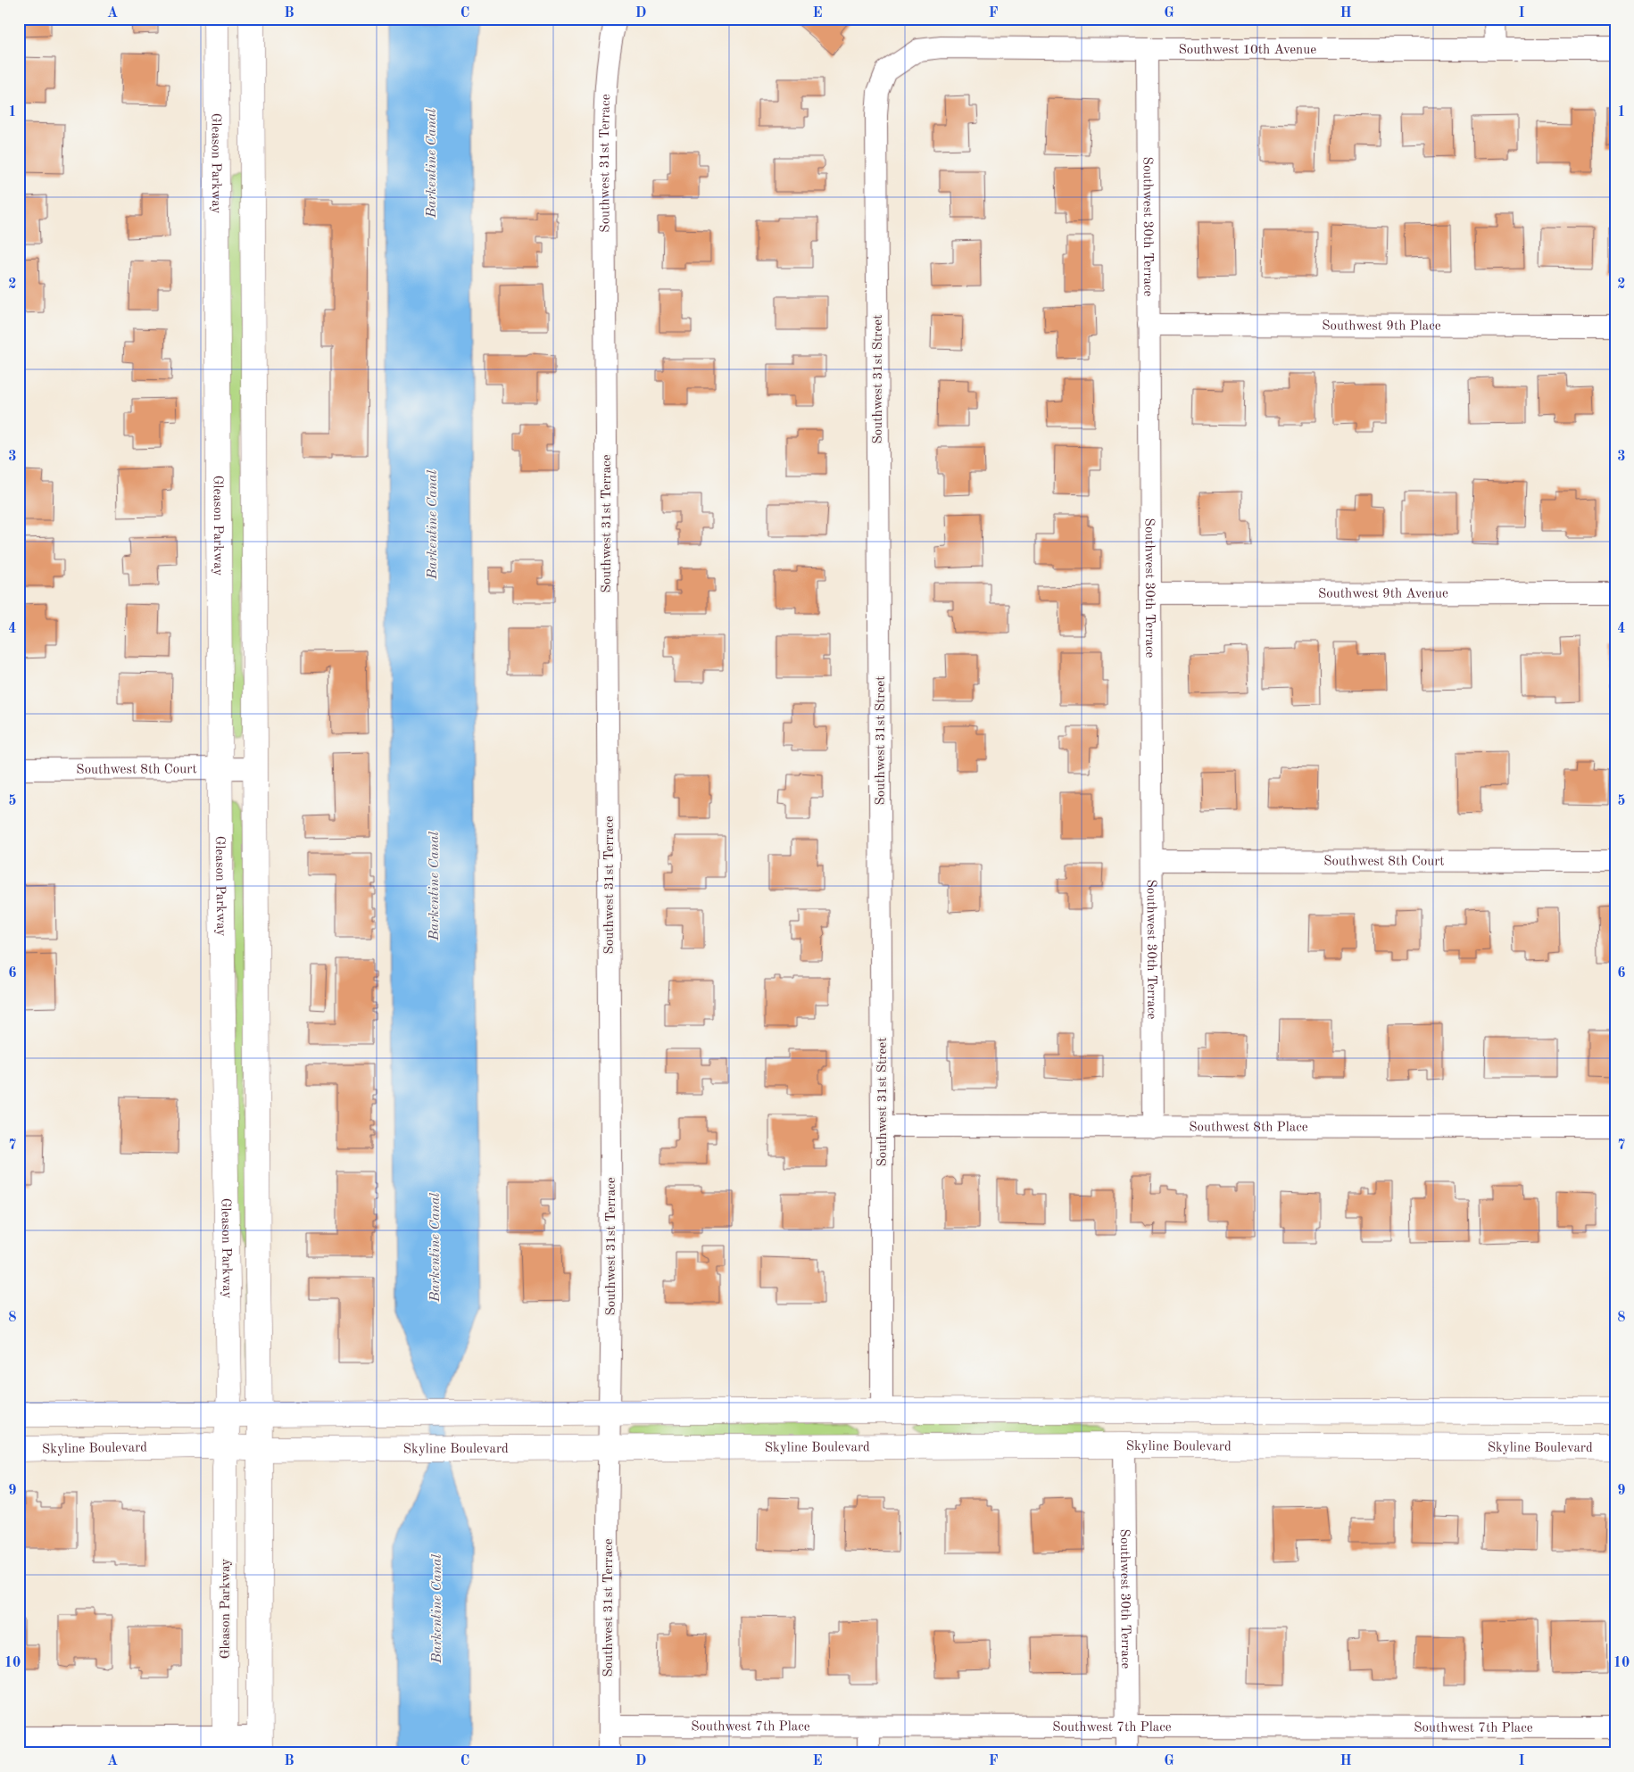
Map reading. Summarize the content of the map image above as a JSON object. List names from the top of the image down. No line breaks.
{"streets":{"main road":["Gleason Parkway","Skyline Boulevard"],"street":["Southwest 10th Avenue","Southwest 31st Terrace","Southwest 30th Terrace","Southwest 9th Place","Southwest 31st Street","Southwest 9th Avenue","Southwest 8th Court","Southwest 8th Place","Southwest 7th Place"]},"crossings":[["Southwest 10th Avenue","Southwest 30th Terrace"],["Southwest 10th Avenue","Southwest 31st Street"],["Southwest 31st Terrace","Skyline Boulevard"],["Southwest 31st Terrace","Southwest 7th Place"],["Gleason Parkway","Southwest 8th Court"],["Gleason Parkway","Skyline Boulevard"],["Southwest 30th Terrace","Southwest 9th Place"],["Southwest 30th Terrace","Southwest 9th Avenue"],["Southwest 30th Terrace","Southwest 8th Court"],["Southwest 30th Terrace","Southwest 8th Place"],["Southwest 30th Terrace","Skyline Boulevard"],["Southwest 30th Terrace","Southwest 7th Place"],["Southwest 31st Street","Southwest 8th Place"]],"water":["Barkentine Canal"],"grid":{"columns":["A","B","C","D","E","F","G","H","I"],"rows":["1","2","3","4","5","6","7","8","9","10"]}}
